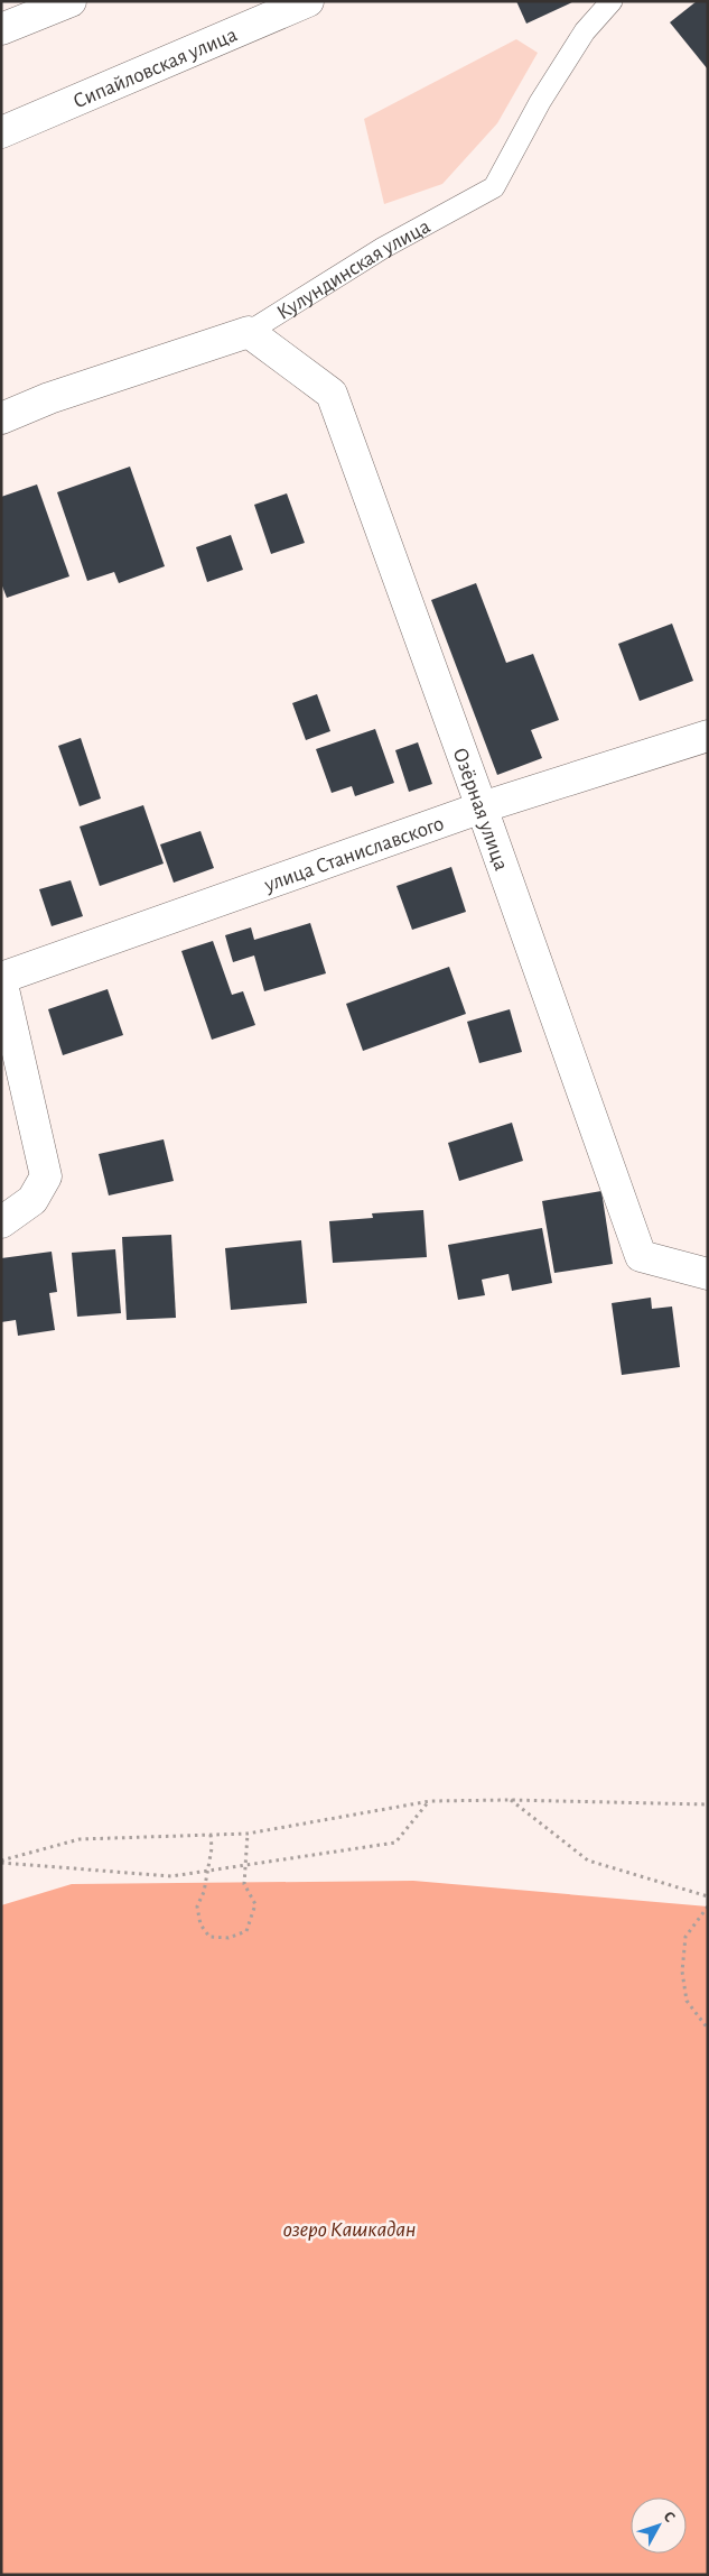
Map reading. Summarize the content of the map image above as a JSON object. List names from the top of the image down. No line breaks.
{"streets":{"street":["Сипайловская улица","Кулундинская улица","Озёрная улица","улица Станиславского"]},"crossings":[["Кулундинская улица","Озёрная улица"],["Озёрная улица","улица Станиславского"]],"water":["озеро Кашкадан"],"north":"top right"}
